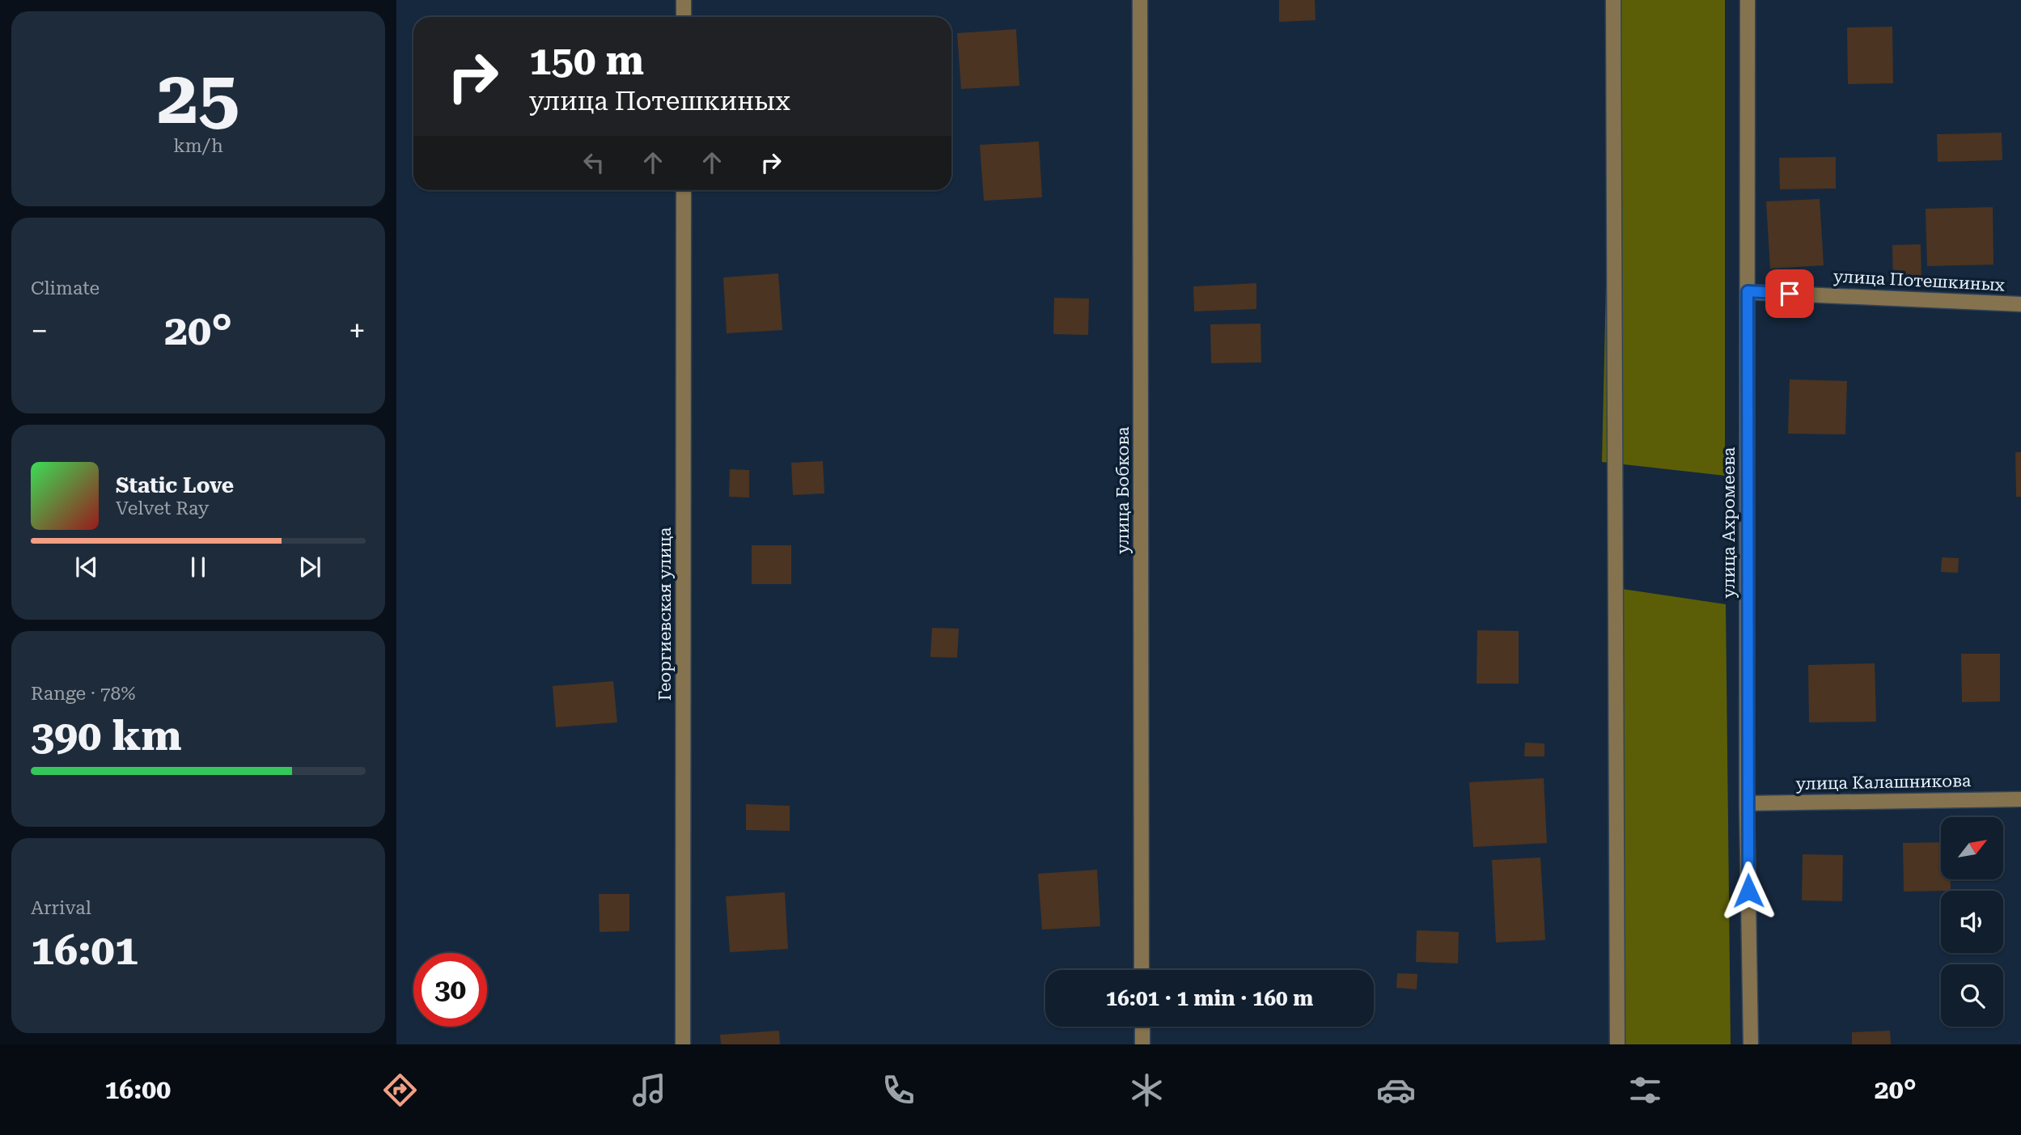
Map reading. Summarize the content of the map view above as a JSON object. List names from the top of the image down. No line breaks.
{"streets":{"street":["улица Потешкиных","улица Бобкова","улица Ахромеева","Георгиевская улица","улица Калашникова"]},"crossings":[["улица Потешкиных","улица Ахромеева"],["улица Ахромеева","улица Калашникова"]],"north":"top right","page":{"tile":[["25","km/h"],"Climate",["Range · 78%","390 km"],["Arrival","16:01"]],"turn":["150 m","улица Потешкиных"],"heat":["−","20°","+"],"song":["Static Love","Velvet Ray"],"limit":"30","trip":"16:01 · 1 min · 160 m","tabs":["16:00","20°"]}}
